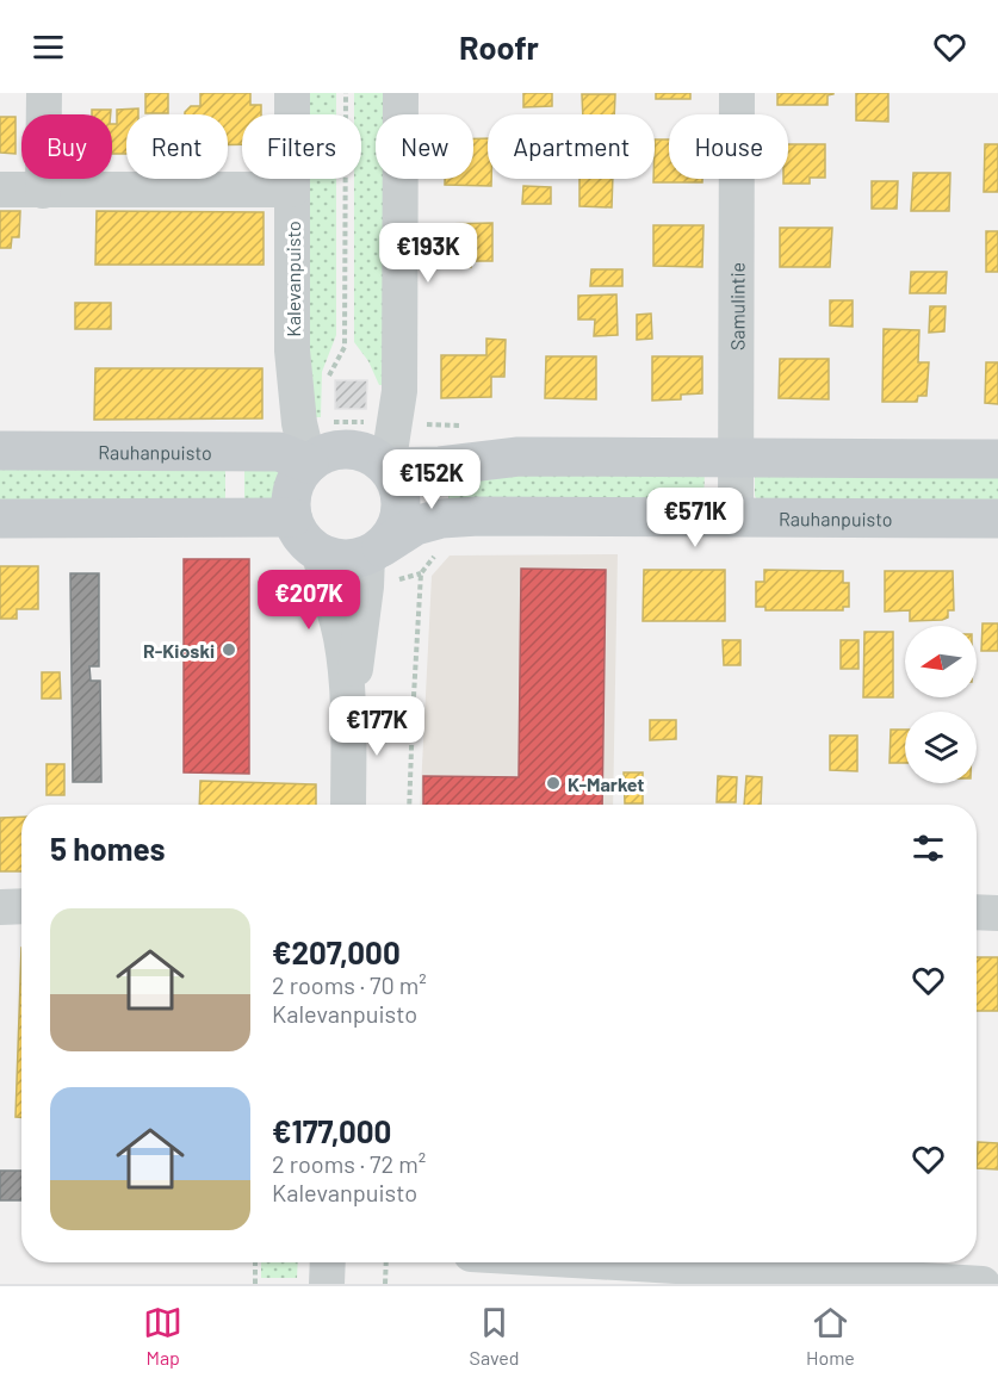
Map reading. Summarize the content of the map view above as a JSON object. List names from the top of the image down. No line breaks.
{"streets":{"main road":["Rauhanpuisto"],"street":["Kalevanpuisto","Samulintie"]},"crossings":[["Kalevanpuisto","Rauhanpuisto"],["Samulintie","Rauhanpuisto"]],"places":["R-Kioski","K-Market"],"north":"left","page":{"header":"Roofr","chip":["Buy","Rent","Filters","New","Apartment","House"],"price":["€193K","€152K","€571K","€207K","€177K"],"heading":"5 homes","list":[{"name":"€207,000","note":"2 rooms · 70 m² · Kalevanpuisto"},{"name":"€177,000","note":"2 rooms · 72 m² · Kalevanpuisto"}],"tabs":["Map","Saved","Home"]}}
